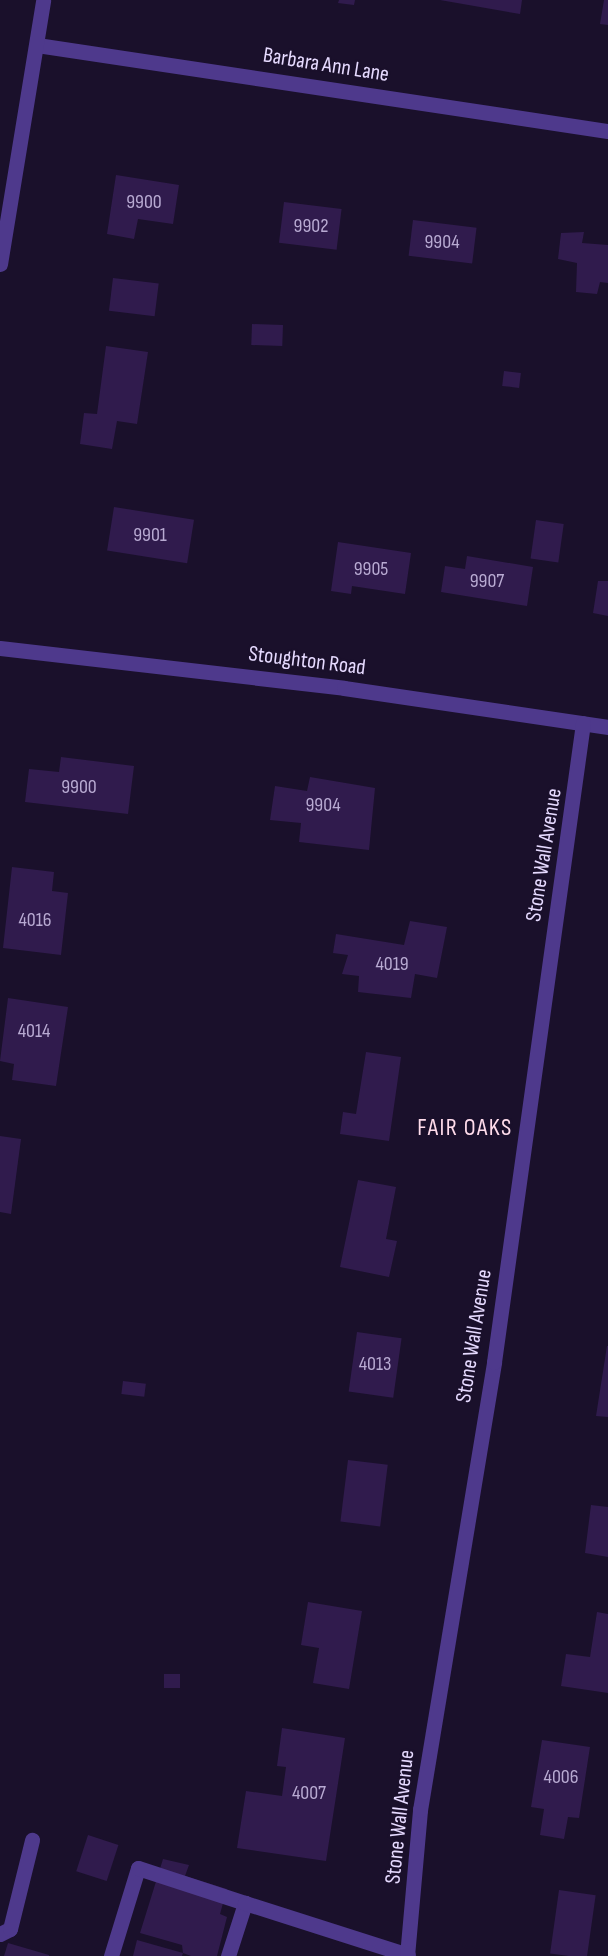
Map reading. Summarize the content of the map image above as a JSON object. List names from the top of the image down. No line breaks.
{"streets":{"street":["Barbara Ann Lane","Stoughton Road","Stone Wall Avenue"]},"crossings":[["Stoughton Road","Stone Wall Avenue"]],"districts":["FAIR OAKS"],"house_numbers":["9900","9902","9904","9901","9905","9907","9900","9904","4016","4019","4014","4013","4006","4007"]}
